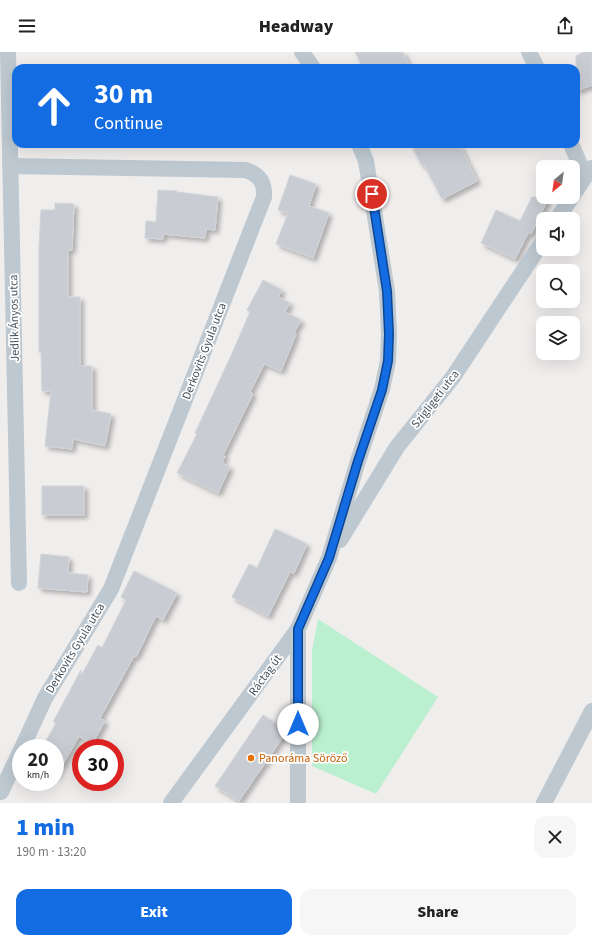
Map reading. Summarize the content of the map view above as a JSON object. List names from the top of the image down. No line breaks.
{"streets":{"street":["Jedlik Ányos utca","Derkovits Gyula utca","Szigligeti utca","Ráctag út"]},"crossings":[["Jedlik Ányos utca","Derkovits Gyula utca"]],"places":["Panoráma Söröző"],"north":"bottom left","page":{"header":"Headway","turn":["30 m","Continue"],"speed":"20 km/h","limit":"30","heading":["1 min","190 m · 13:20"],"buttons":["Exit","Share"]}}
